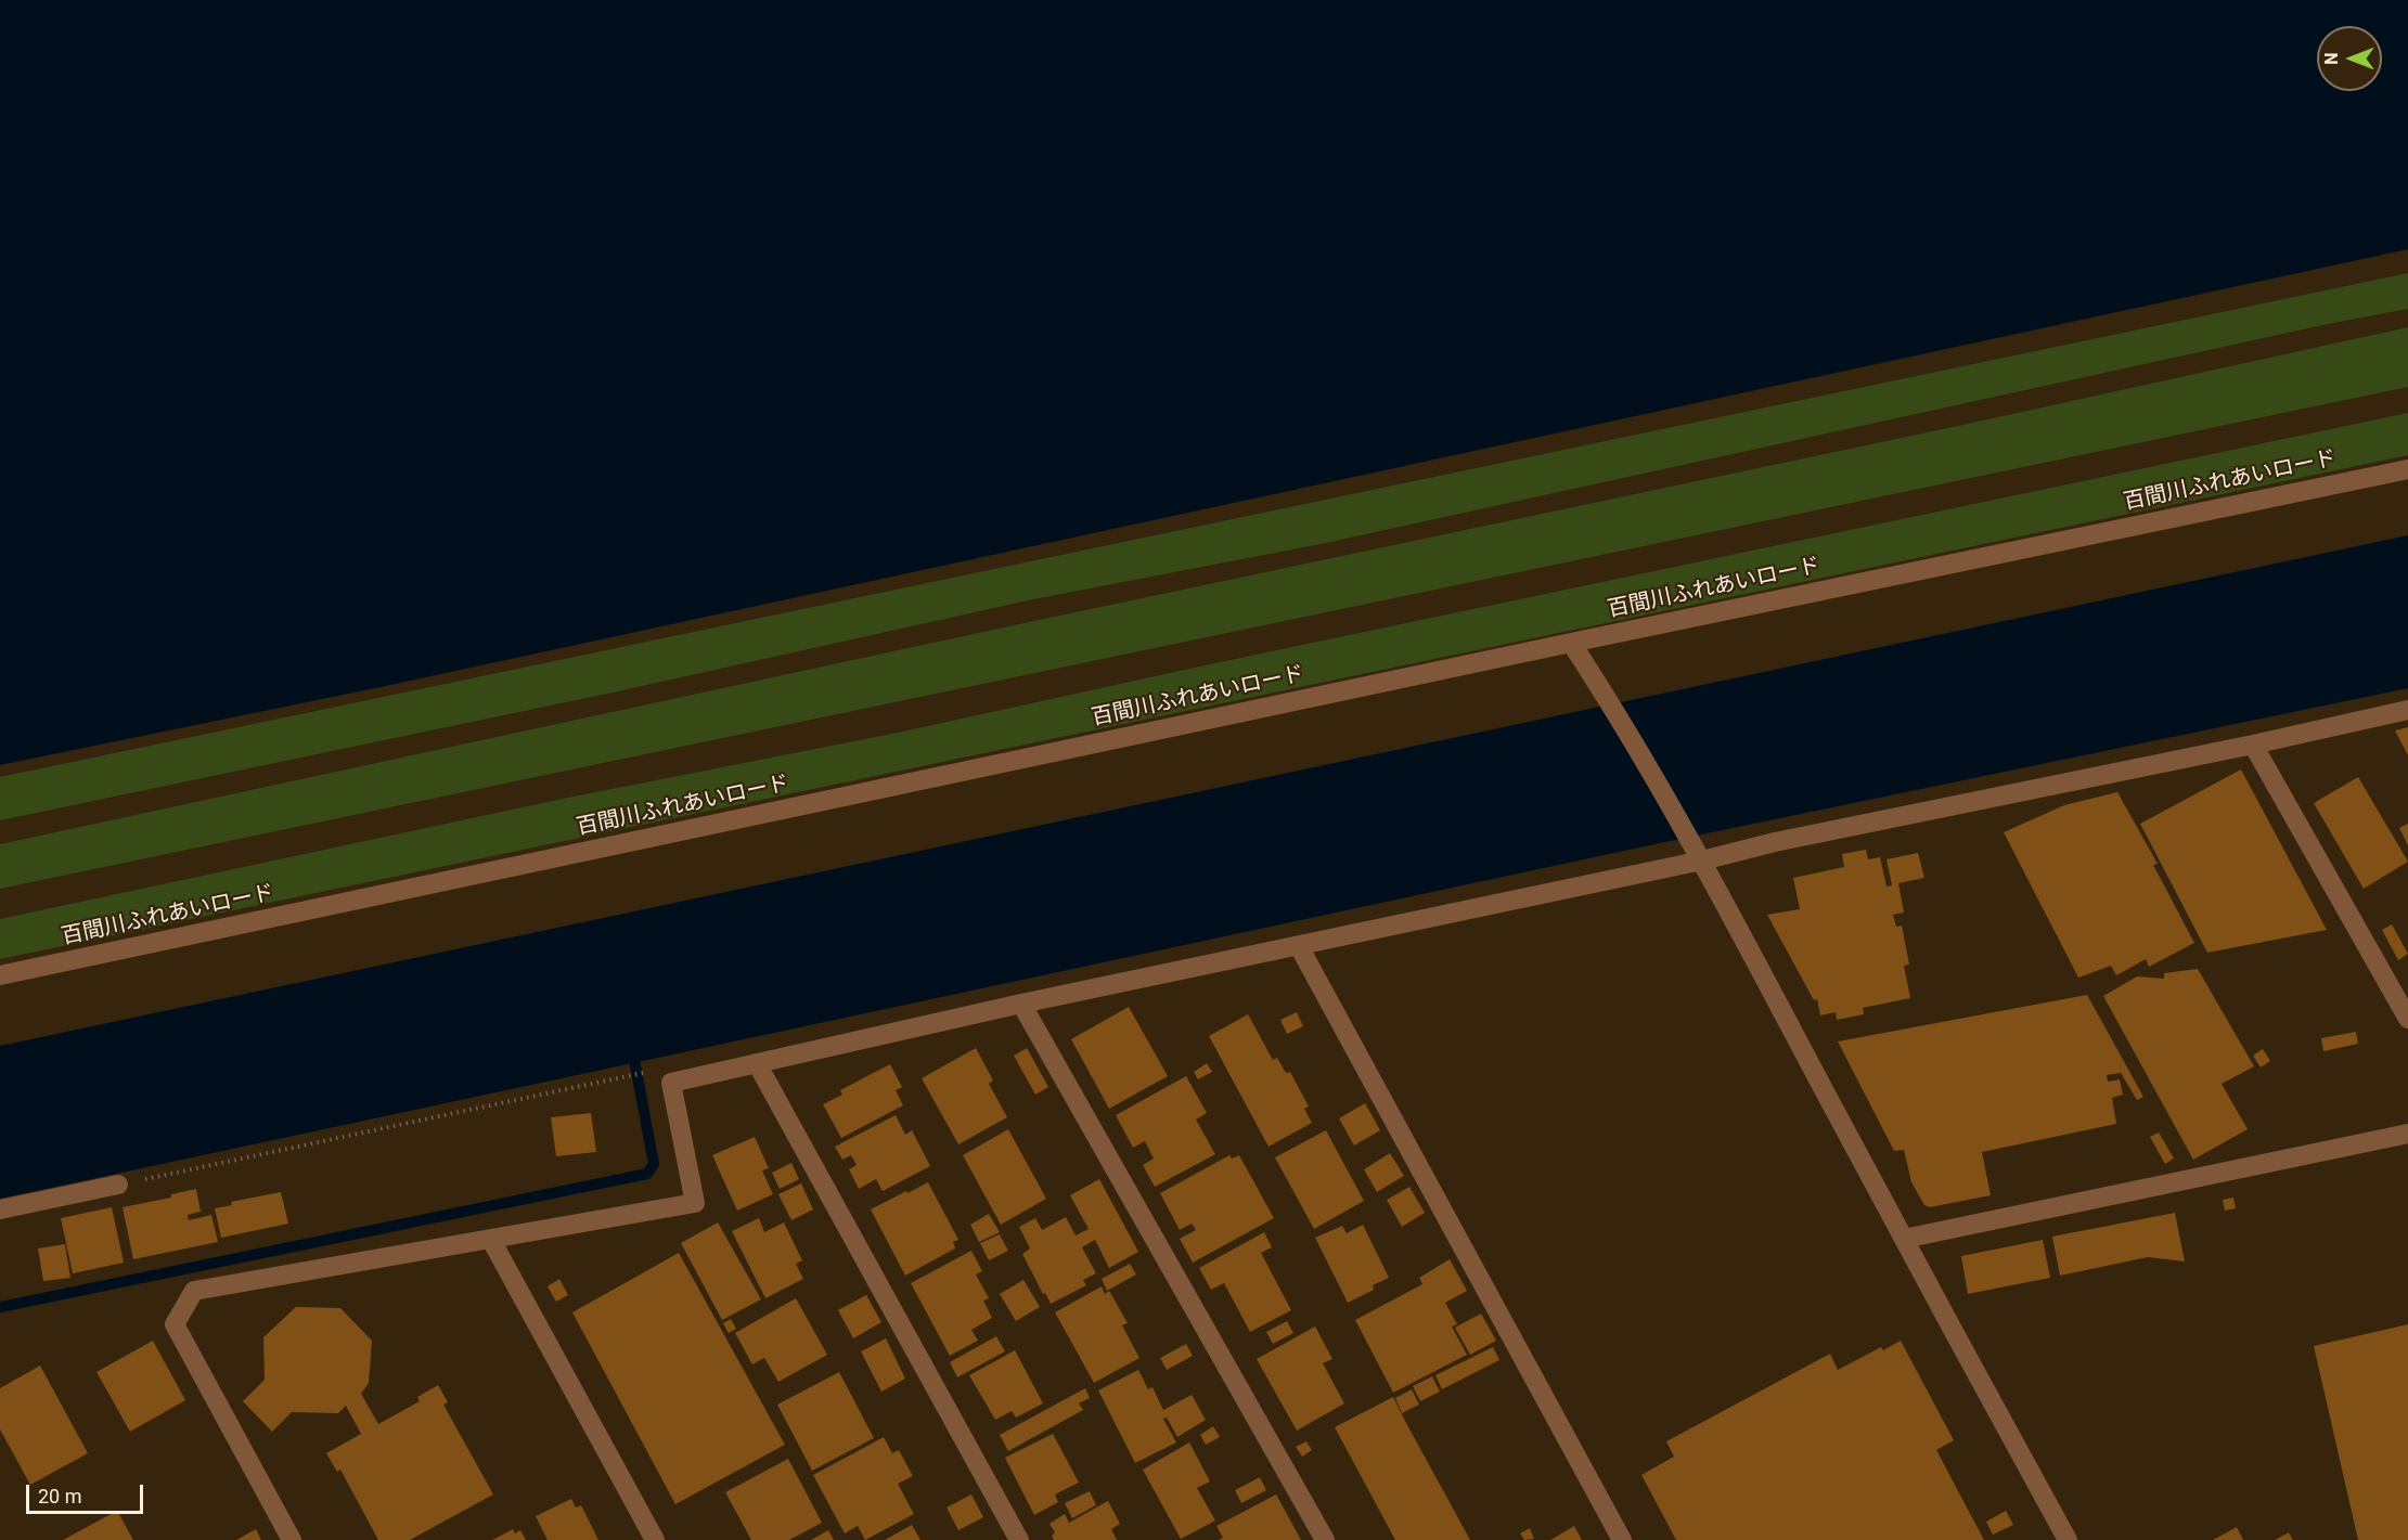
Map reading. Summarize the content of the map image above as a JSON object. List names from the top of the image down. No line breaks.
{"streets":{"street":["百間川ふれあいロード"]},"scale_bar":"20 m","north":"left"}
